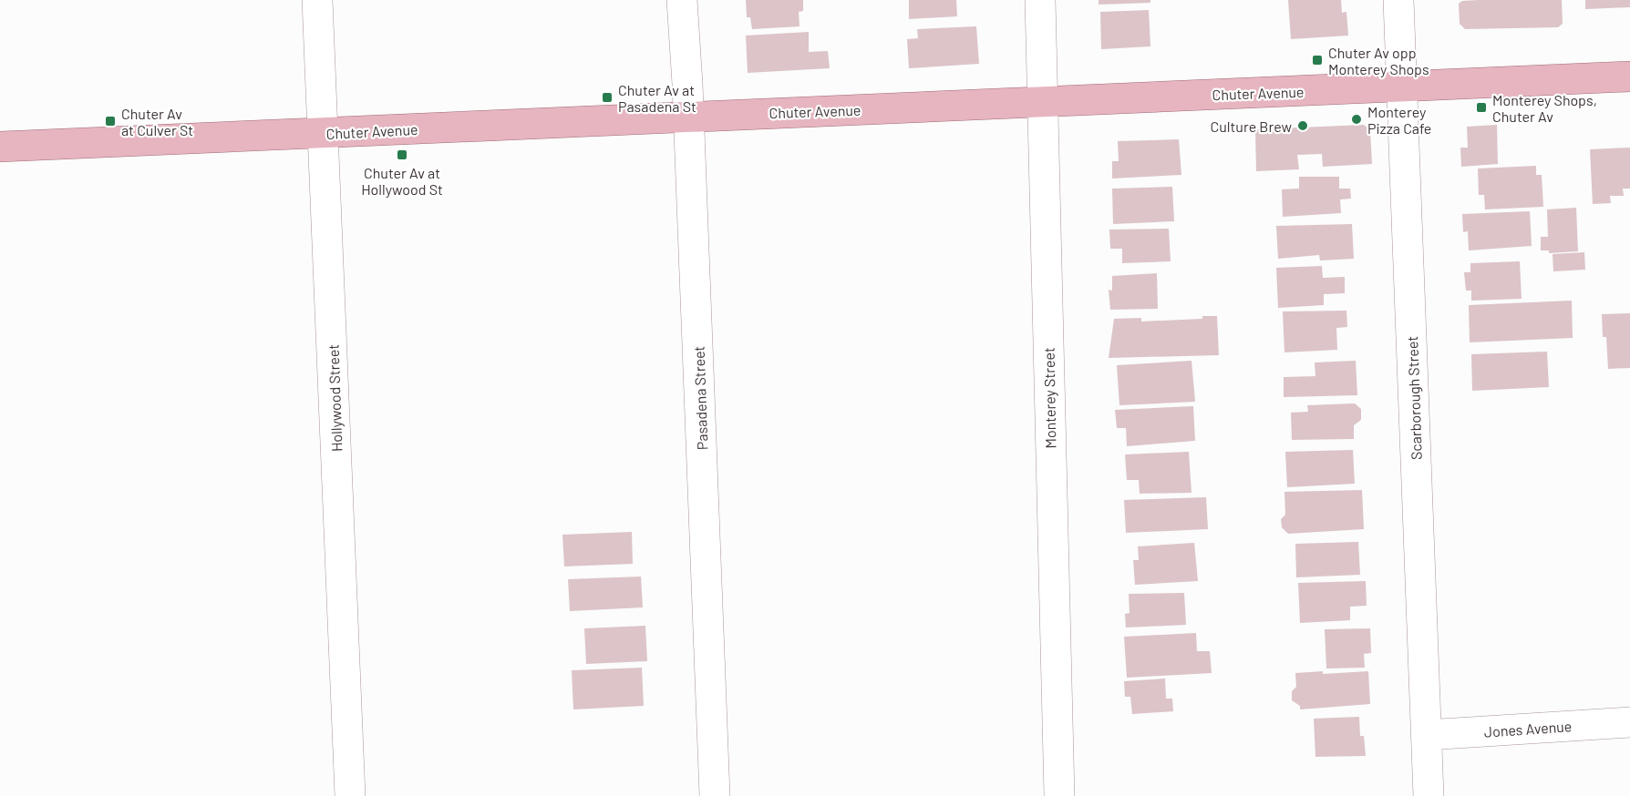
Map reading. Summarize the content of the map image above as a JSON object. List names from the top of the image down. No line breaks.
{"streets":{"main road":["Chuter Avenue"],"street":["Hollywood Street","Pasadena Street","Monterey Street","Scarborough Street","Jones Avenue"]},"crossings":[["Chuter Avenue","Hollywood Street"],["Chuter Avenue","Pasadena Street"],["Chuter Avenue","Monterey Street"],["Chuter Avenue","Scarborough Street"],["Scarborough Street","Jones Avenue"]],"places":{"transit":["Chuter Av opp Monterey Shops","Chuter Av at Pasadena St","Monterey Shops, Chuter Av","Chuter Av at Culver St","Chuter Av at Hollywood St"],"other":["Monterey Pizza Cafe","Culture Brew"]}}
